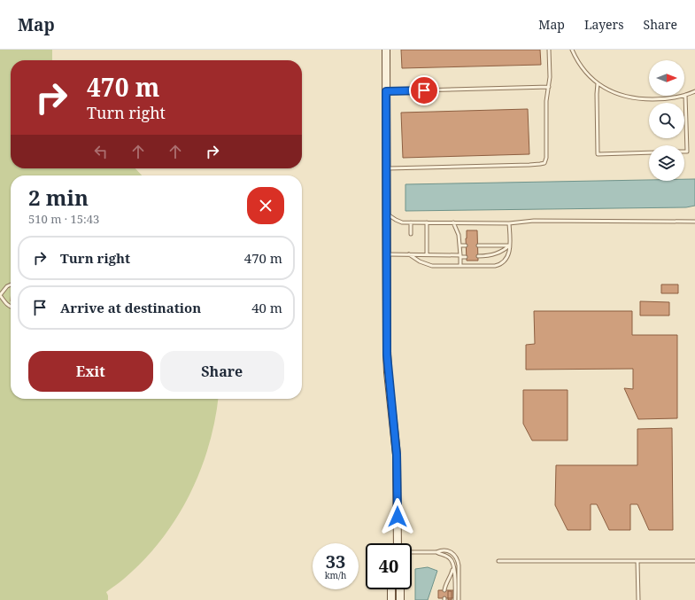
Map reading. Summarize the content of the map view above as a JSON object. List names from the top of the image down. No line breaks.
{"north":"right","page":{"header":"Map","nav":["Map","Layers","Share"],"turn":["470 m","Turn right"],"heading":["2 min","510 m · 15:43"],"list":[{"name":"Turn right","value":"470 m"},{"name":"Arrive at destination","value":"40 m"}],"buttons":["Exit","Share"],"speed":"33 km/h","limit":"40"}}
